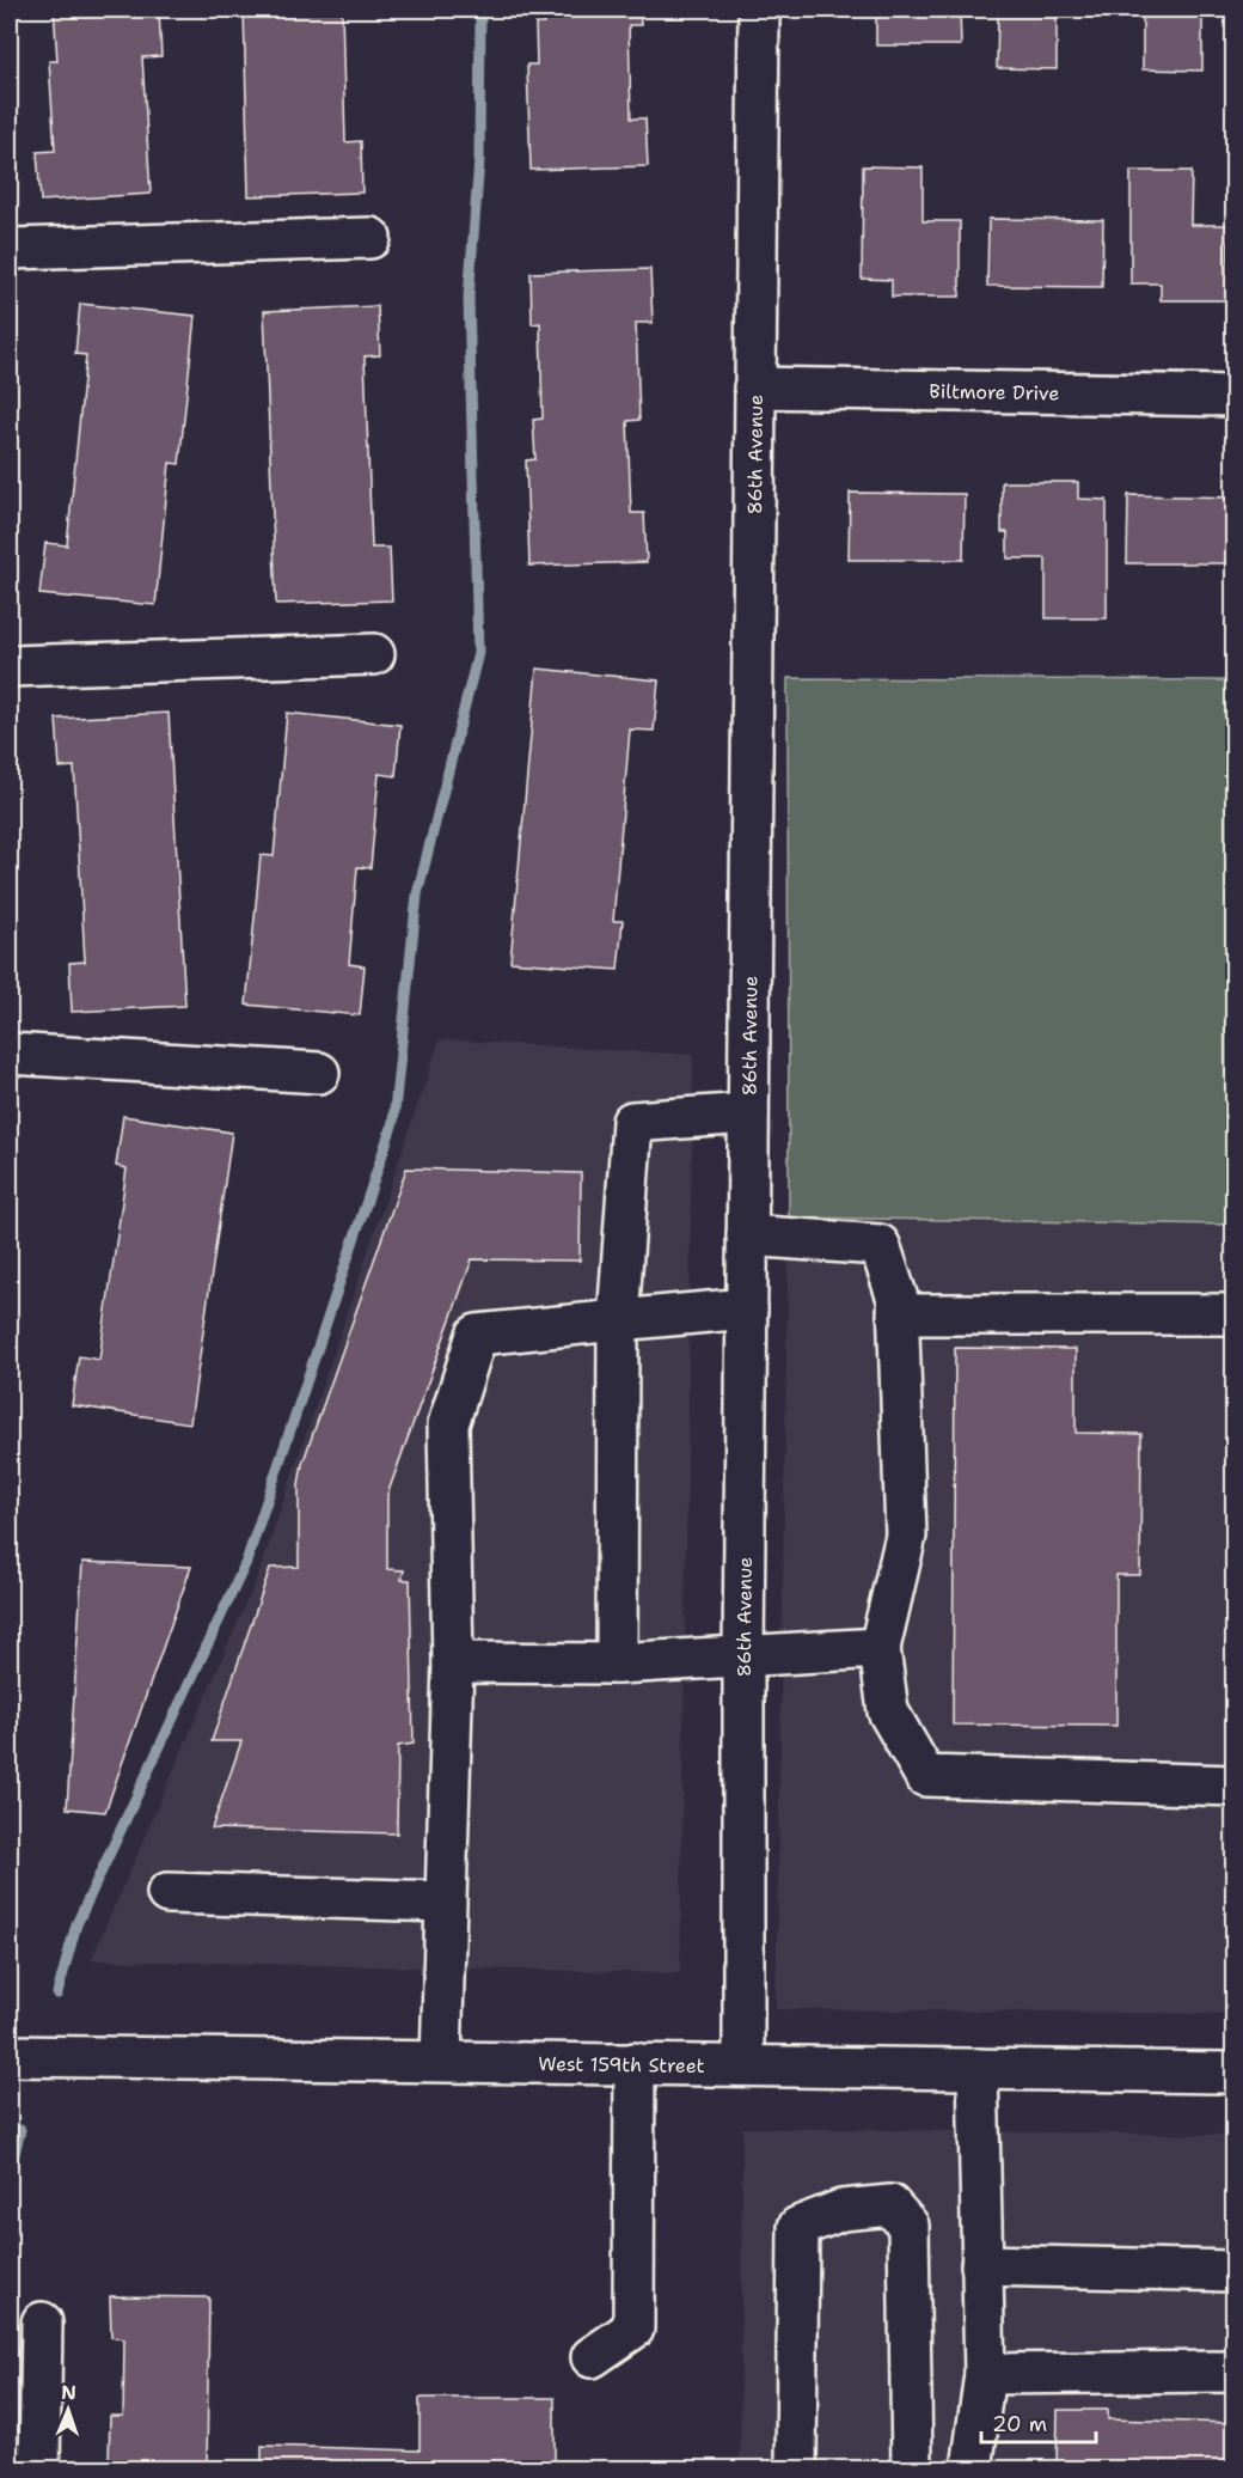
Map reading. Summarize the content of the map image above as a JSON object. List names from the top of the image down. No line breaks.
{"streets":{"street":["Biltmore Drive","86th Avenue","West 159th Street"]},"crossings":[["Biltmore Drive","86th Avenue"],["86th Avenue","West 159th Street"]],"scale_bar":"20 m","north":"top"}
